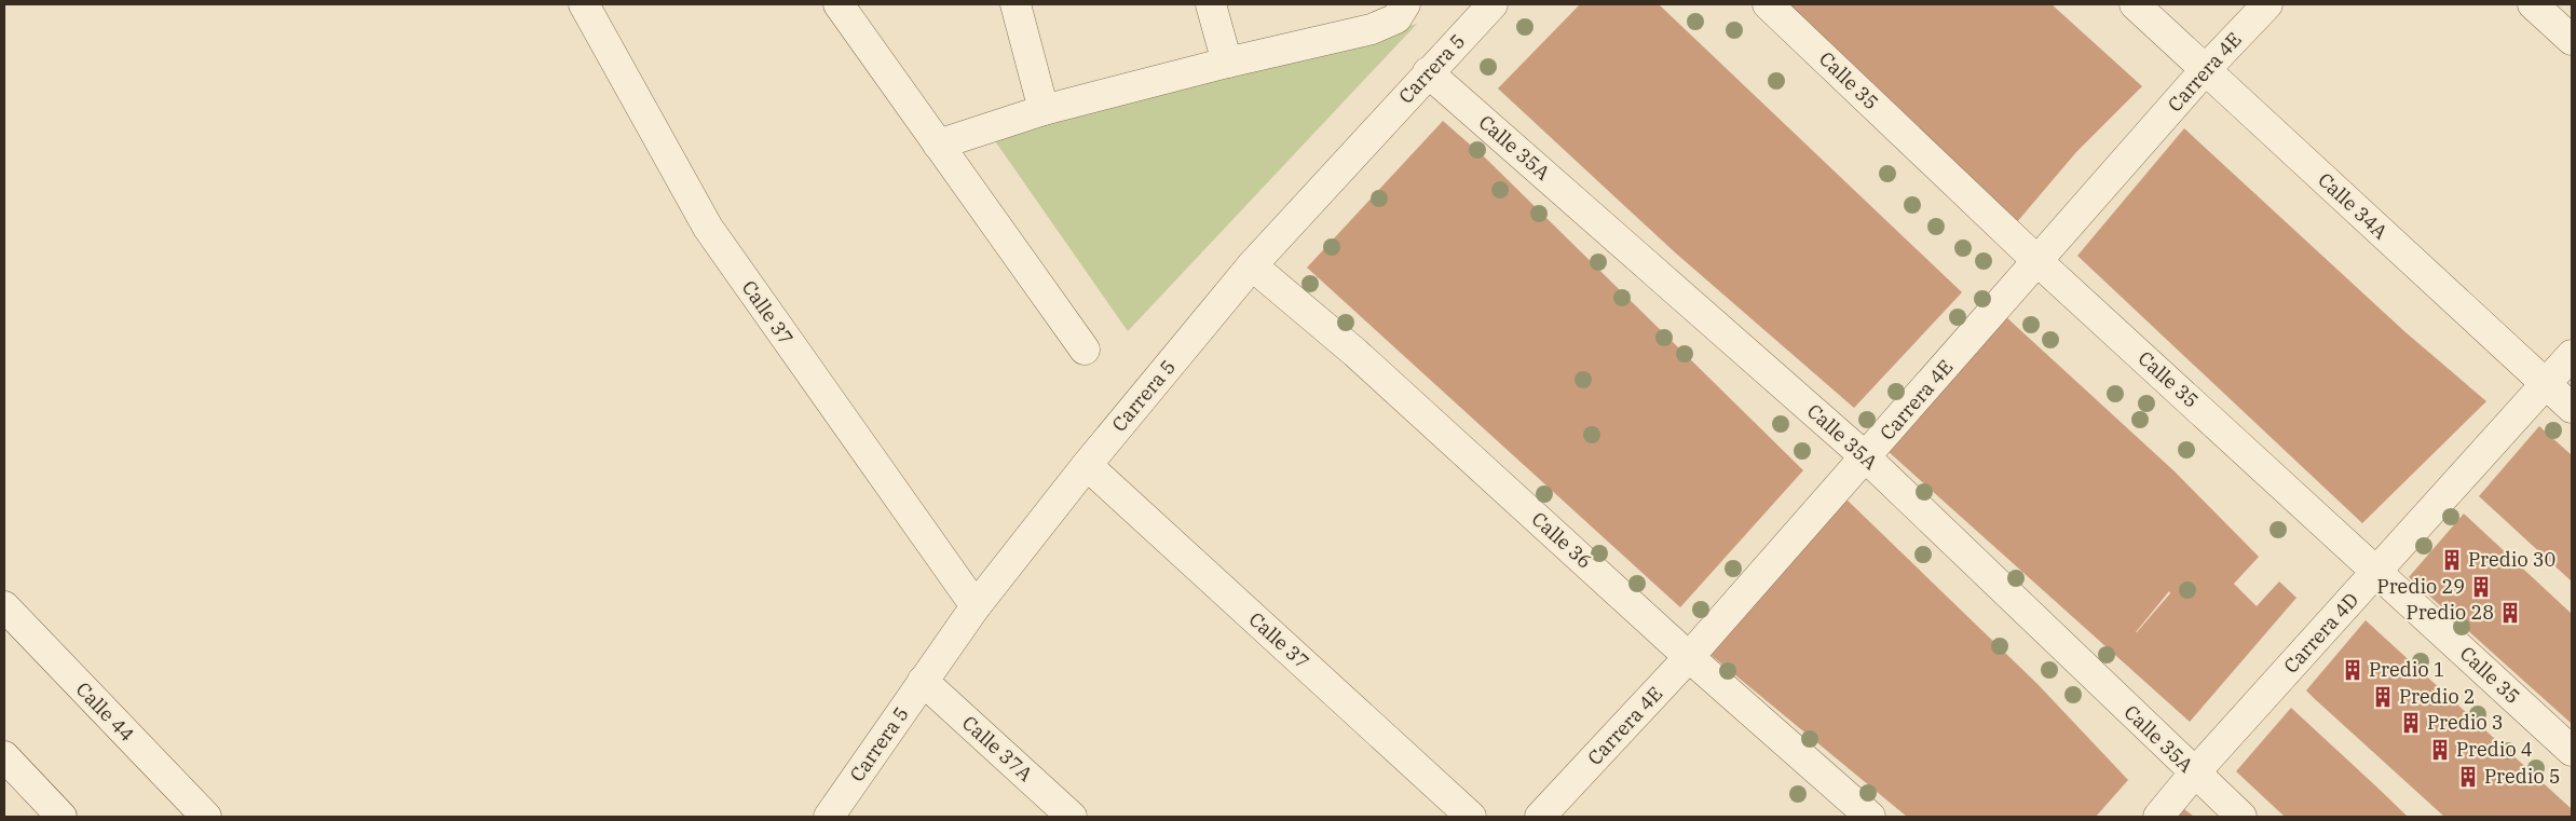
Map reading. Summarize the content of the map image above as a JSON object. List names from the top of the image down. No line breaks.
{"streets":{"street":["Carrera 5","Carrera 4E","Calle 35","Calle 35A","Calle 34A","Calle 37","Calle 36","Carrera 4D","Calle 44","Calle 37A"]},"crossings":[["Carrera 5","Calle 35A"],["Carrera 5","Calle 37"],["Carrera 5","Calle 36"],["Carrera 5","Calle 37A"],["Carrera 4E","Calle 35"],["Carrera 4E","Calle 35A"],["Carrera 4E","Calle 34A"],["Carrera 4E","Calle 36"],["Calle 35","Carrera 4D"],["Calle 35A","Carrera 4D"],["Calle 34A","Carrera 4D"]],"places":{"building":["Predio 30","Predio 29","Predio 28","Predio 1","Predio 2","Predio 3","Predio 4","Predio 5"]}}
